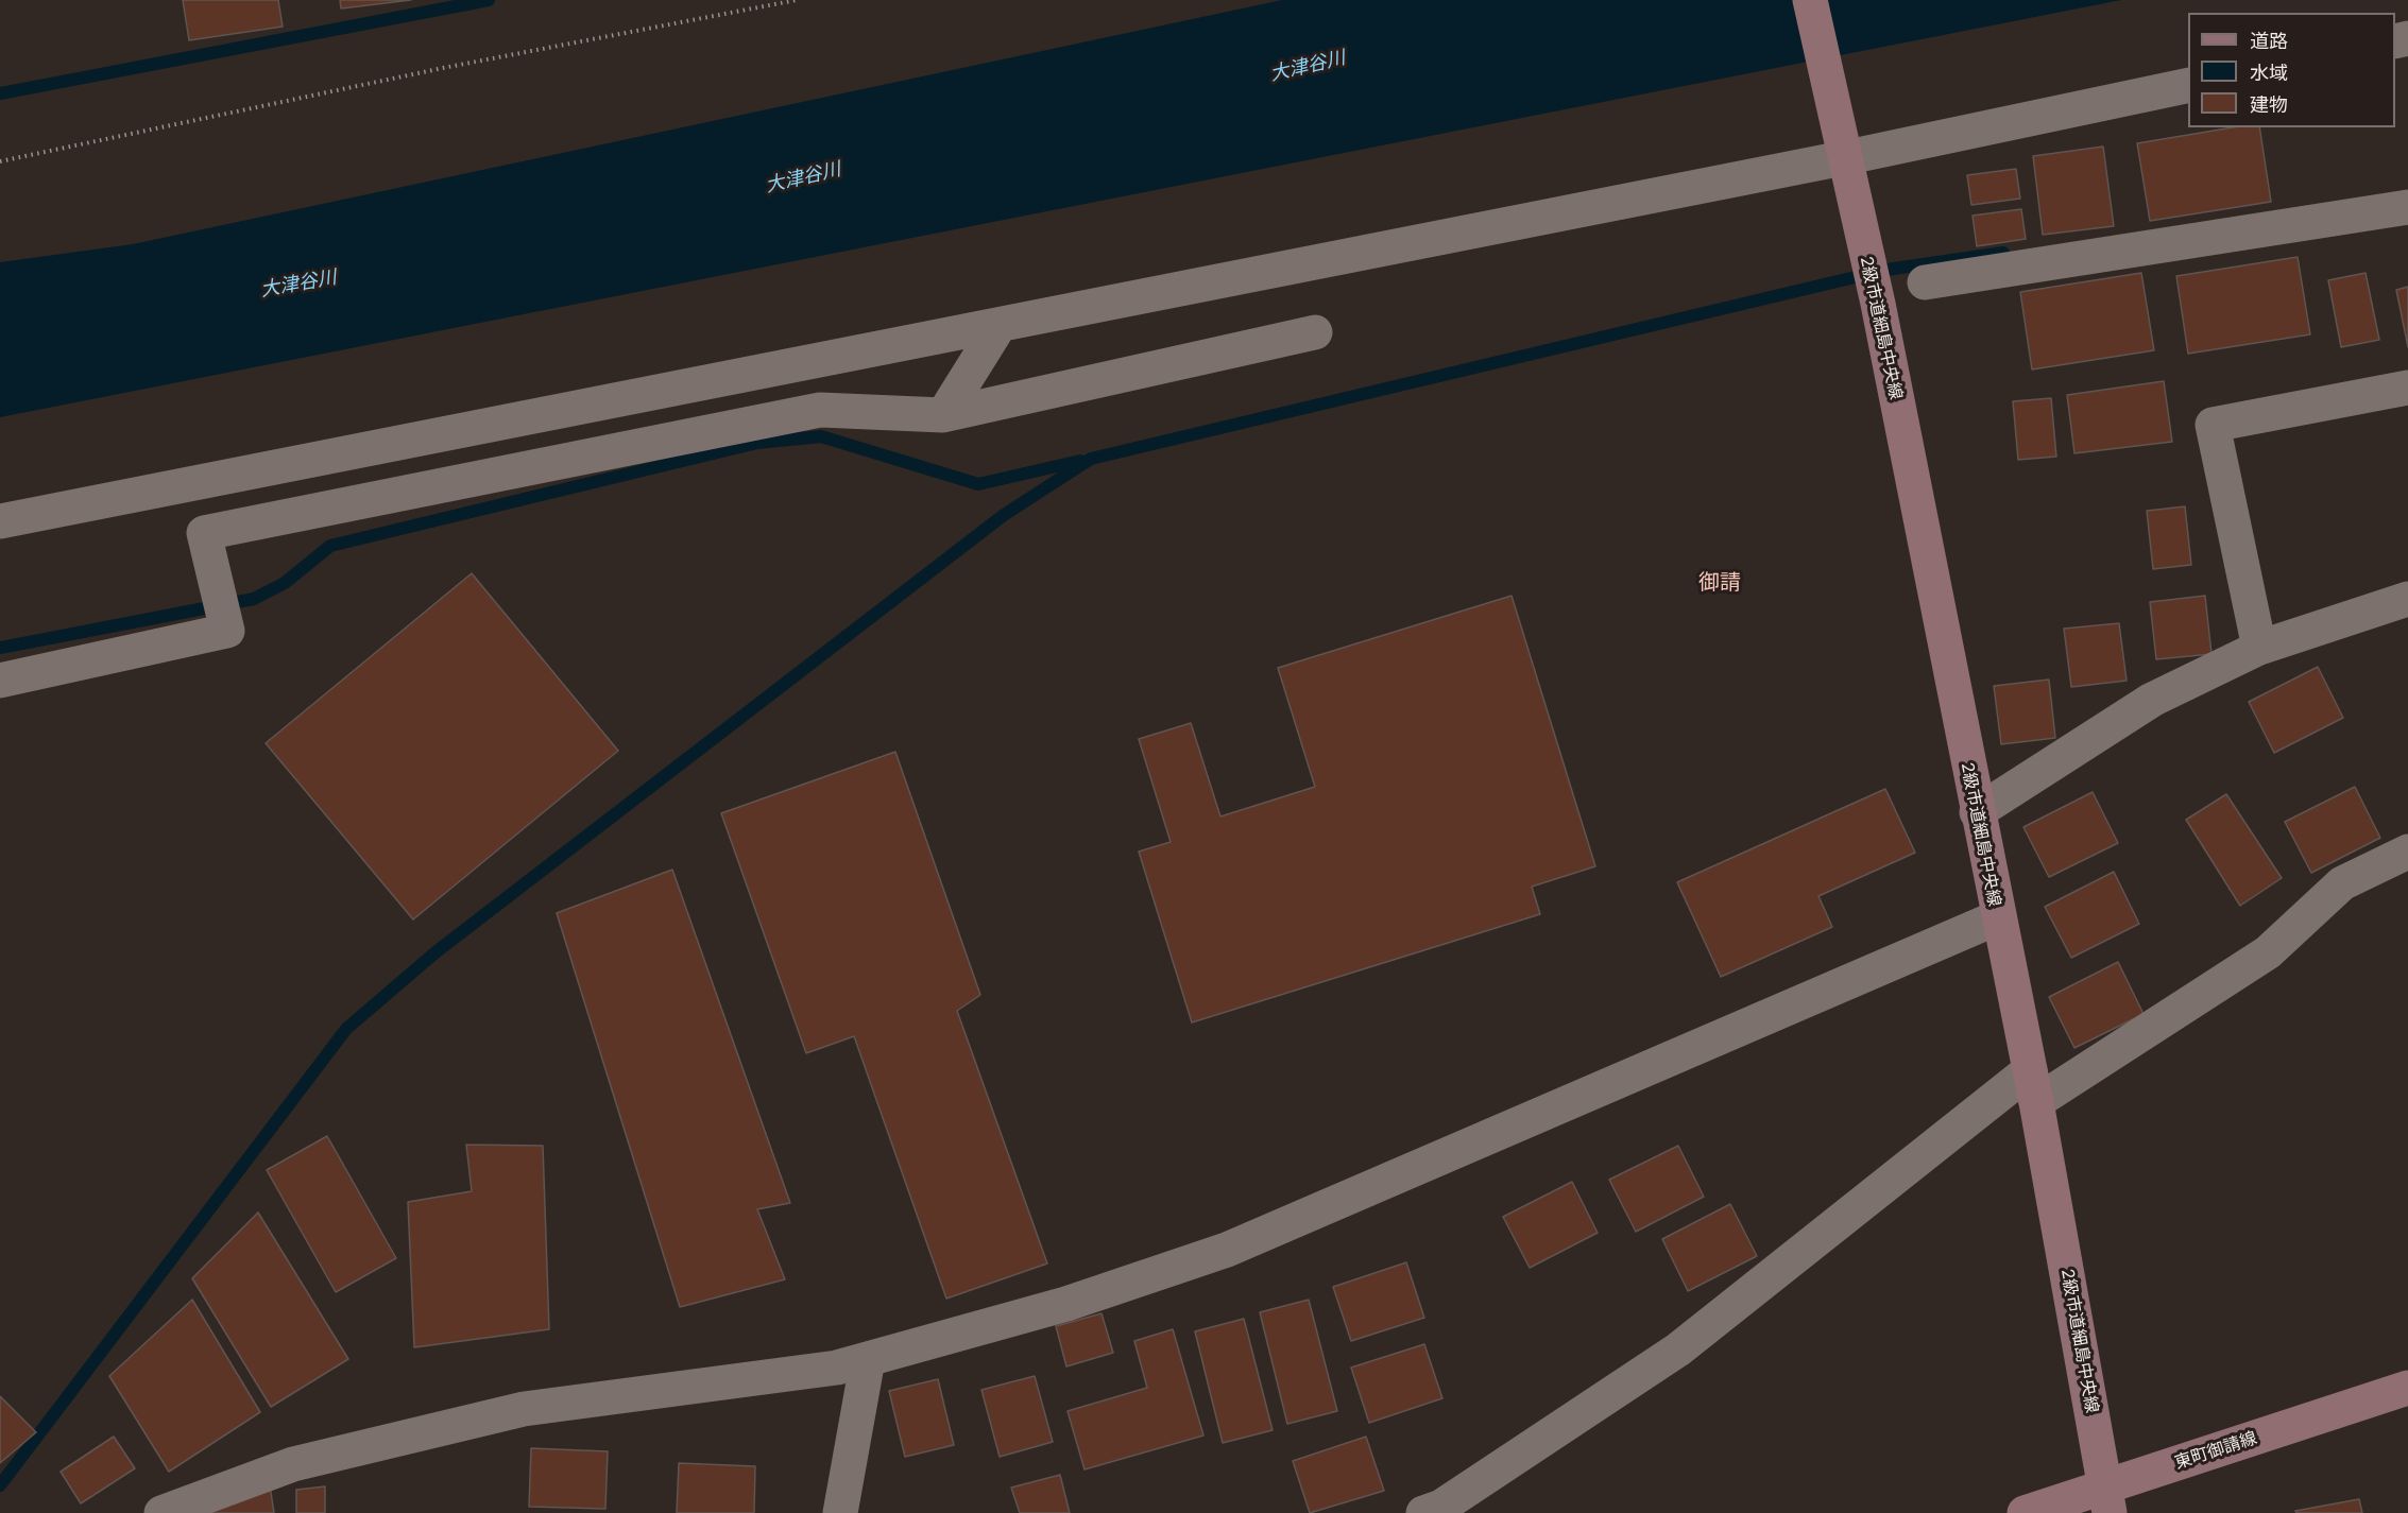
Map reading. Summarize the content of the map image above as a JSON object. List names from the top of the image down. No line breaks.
{"streets":{"street":["2級市道細島中央線","東町御請線"]},"crossings":[["2級市道細島中央線","東町御請線"]],"districts":["御請"],"water":["大津谷川"],"legend":["道路","水域","建物"]}
